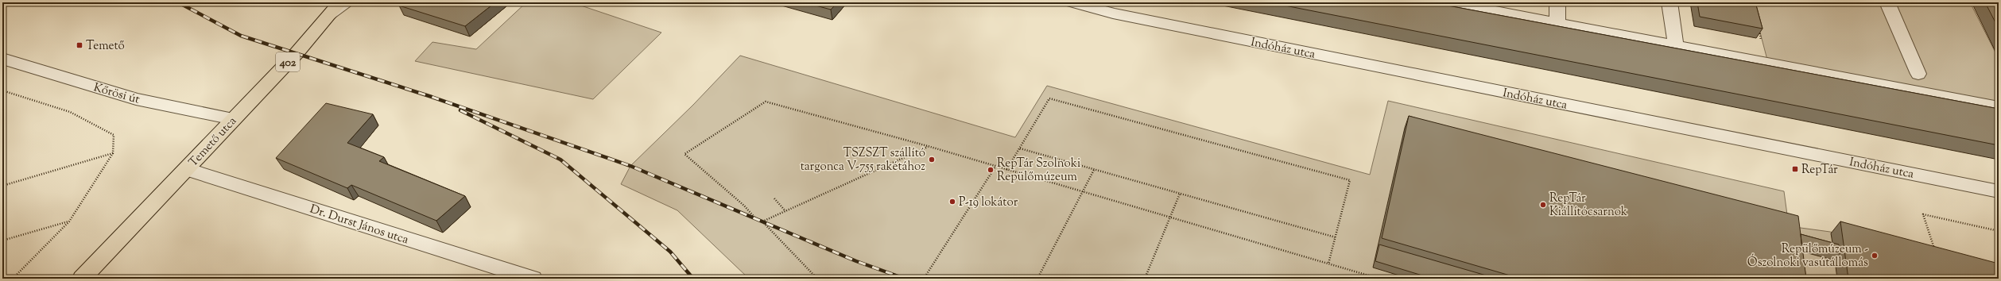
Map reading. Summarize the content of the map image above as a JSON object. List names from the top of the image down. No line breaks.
{"streets":{"main road":["402","Temető utca"],"street":["Indóház utca","Kőrösi út","Dr. Durst János utca"]},"crossings":[["Kőrösi út","Temető utca"],["Temető utca","Dr. Durst János utca"]],"places":{"transit":["Temető","RepTár"],"other":["TSZSZT szállító targonca V-755 rakétához","RepTár Szolnoki Repülőmúzeum","P-19 lokátor","RepTár Kiállítócsarnok","Repülőmúzeum - Ószolnoki vasútállomás"]}}
